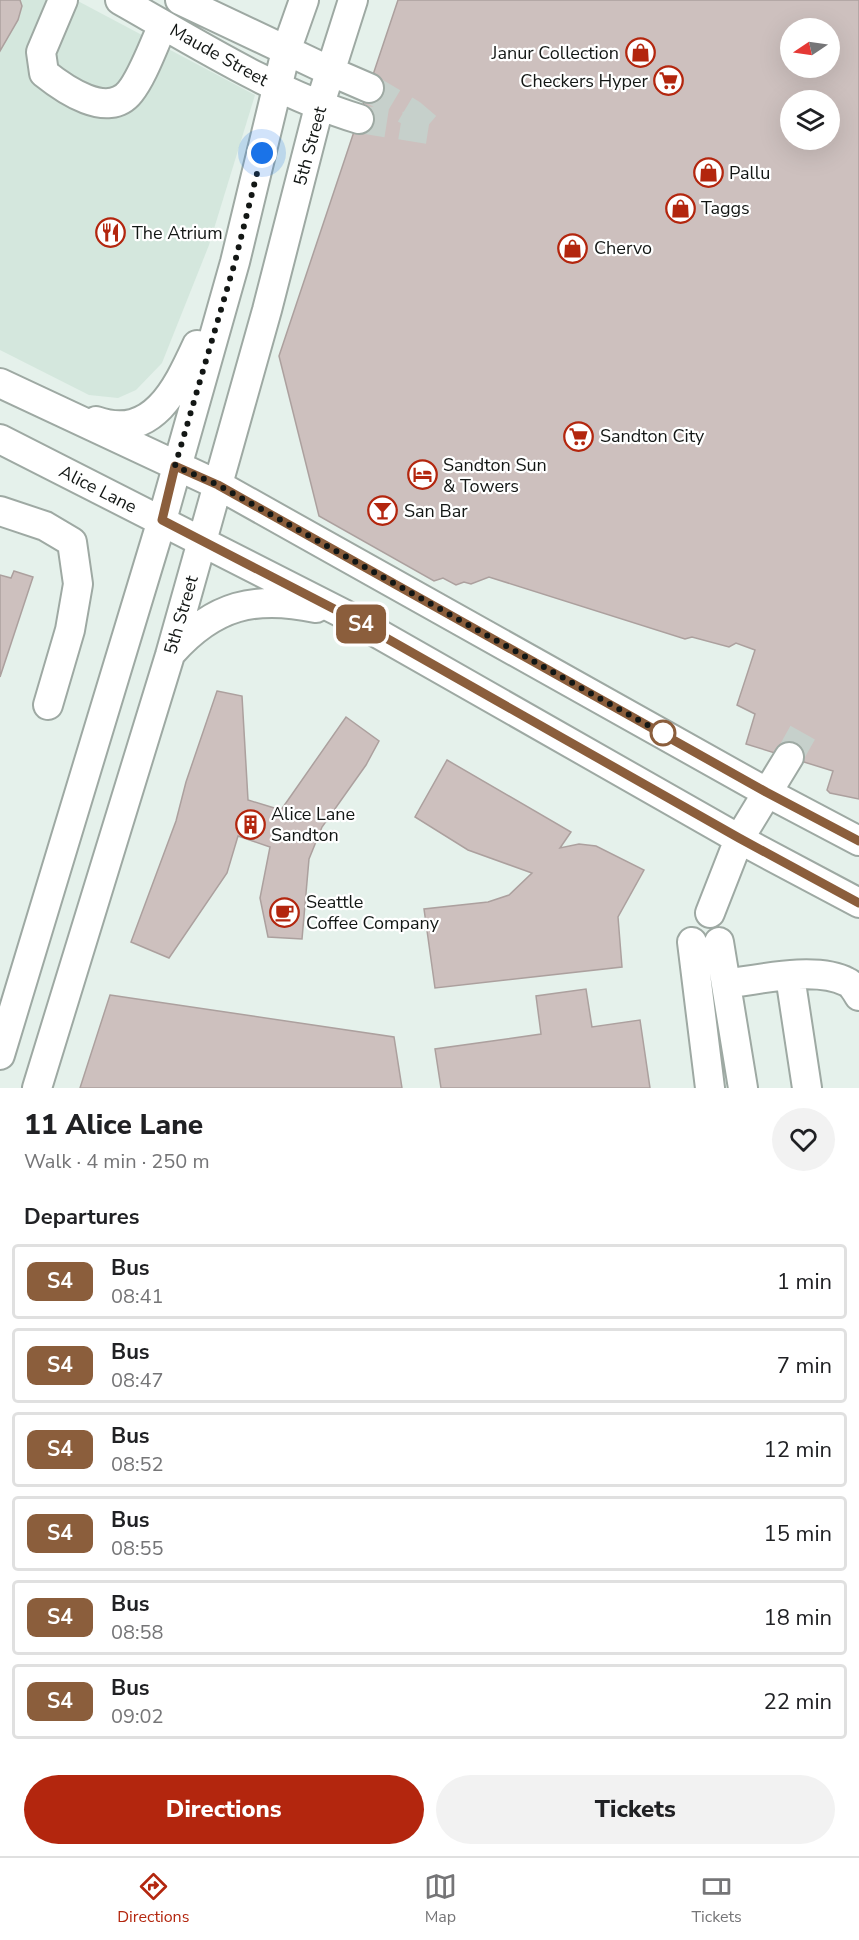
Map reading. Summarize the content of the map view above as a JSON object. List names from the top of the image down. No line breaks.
{"streets":{"street":["Maude Street","5th Street","Alice Lane"]},"crossings":[["Maude Street","5th Street"],["5th Street","Alice Lane"]],"places":{"shop":["Janur Collection","Pallu","Taggs","Chervo"],"supermarket":["Checkers Hyper","Sandton City"],"restaurant":["The Atrium"],"hotel":["Sandton Sun & Towers"],"bar":["San Bar"],"building":["Alice Lane Sandton"],"cafe":["Seattle Coffee Company"]},"lines":["bus line S4"],"north":"left","page":{"on_map":"S4","heading":[["11 Alice Lane","Walk · 4 min · 250 m"],"Departures"],"list":[{"mark":"S4","name":"Bus","note":"08:41","value":"1 min"},{"mark":"S4","name":"Bus","note":"08:47","value":"7 min"},{"mark":"S4","name":"Bus","note":"08:52","value":"12 min"},{"mark":"S4","name":"Bus","note":"08:55","value":"15 min"},{"mark":"S4","name":"Bus","note":"08:58","value":"18 min"},{"mark":"S4","name":"Bus","note":"09:02","value":"22 min"}],"buttons":["Directions","Tickets"],"tabs":["Directions","Map","Tickets"]}}
